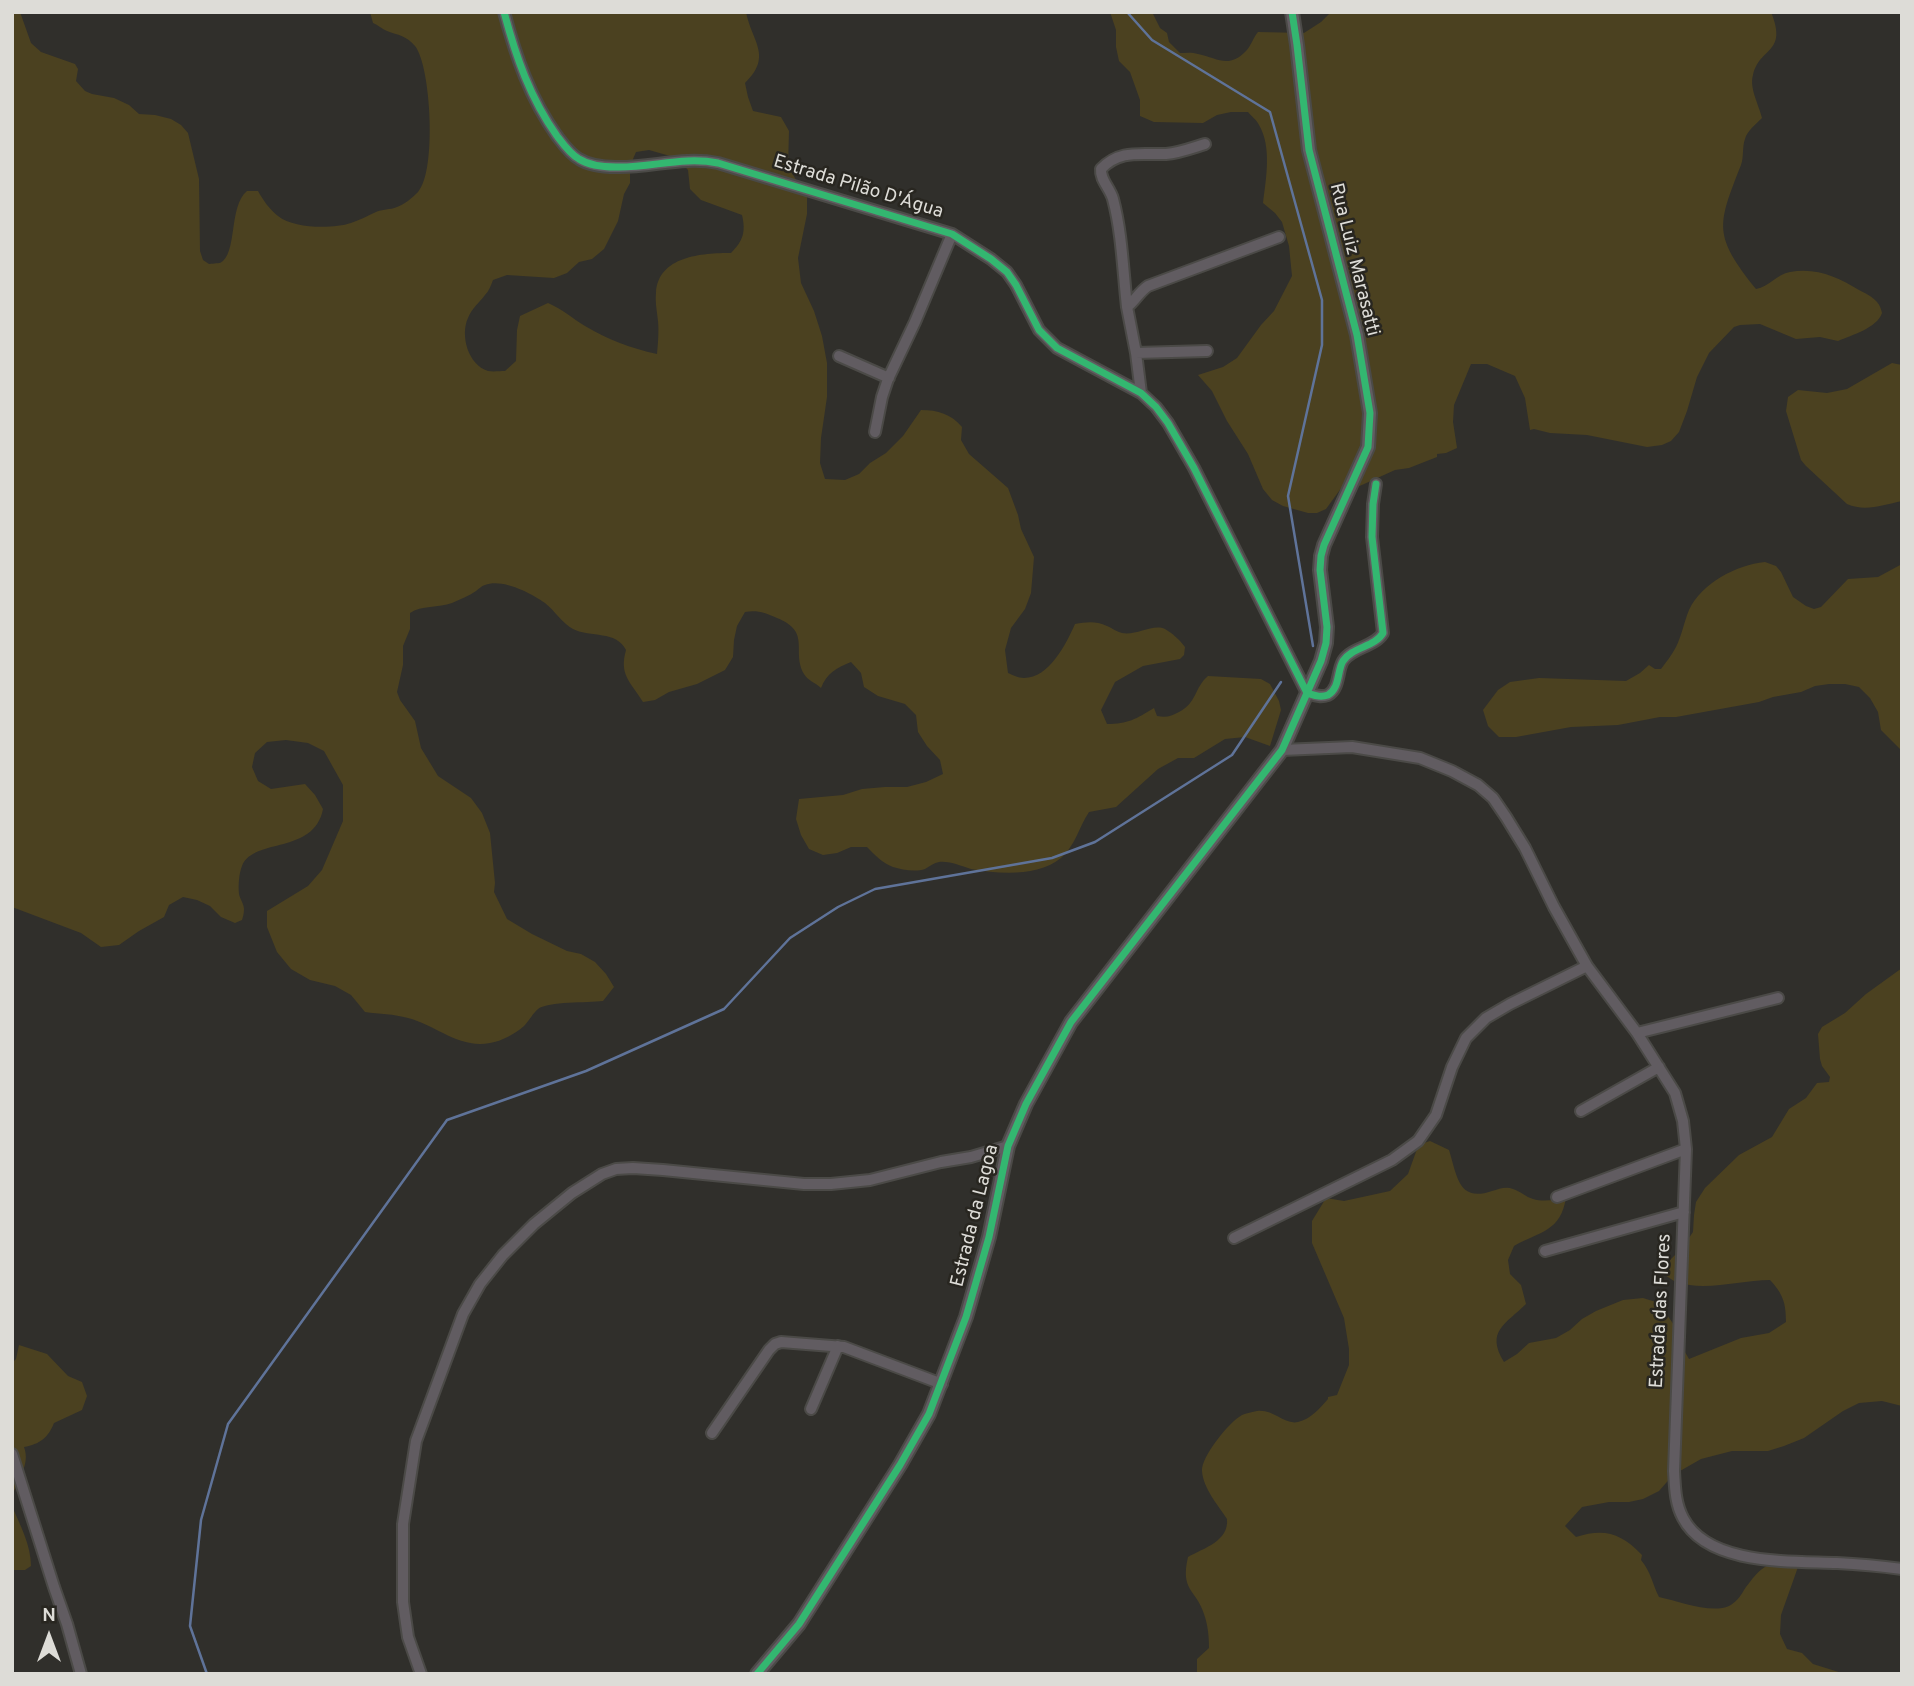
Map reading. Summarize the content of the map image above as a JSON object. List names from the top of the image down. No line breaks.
{"streets":{"street":["Estrada Pilão D'Água","Rua Luiz Marasatti","Estrada da Lagoa","Estrada das Flores"]},"crossings":[["Estrada Pilão D'Água","Rua Luiz Marasatti"],["Rua Luiz Marasatti","Estrada da Lagoa"],["Rua Luiz Marasatti","Estrada das Flores"],["Estrada da Lagoa","Estrada das Flores"]],"north":"top"}
